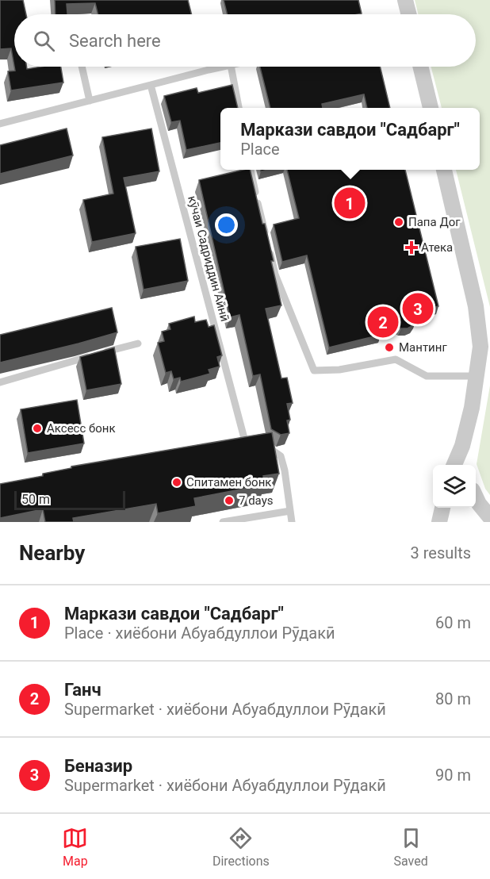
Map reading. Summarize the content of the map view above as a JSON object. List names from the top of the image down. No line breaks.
{"streets":{"lane":["кӯчаи Садриддин Айнӣ"]},"places":{"other":["Папа Дог","Мантинг","Аксесс бонк","Спитамен бонк","7 days"],"health":["Атека"]},"scale_bar":"50 m","page":{"search":"Search here","popup":["Маркази савдои \"Садбарг\"","Place"],"pins":["1","3","2"],"scale":"50 m","heading":["Nearby","3 results"],"list":[{"mark":"1","name":"Маркази савдои \"Садбарг\"","note":"Place · хиёбони Абуабдуллои Рӯдакӣ","value":"60 m"},{"mark":"2","name":"Ганч","note":"Supermarket · хиёбони Абуабдуллои Рӯдакӣ","value":"80 m"},{"mark":"3","name":"Беназир","note":"Supermarket · хиёбони Абуабдуллои Рӯдакӣ","value":"90 m"}],"nav":["Map","Directions","Saved"]}}
